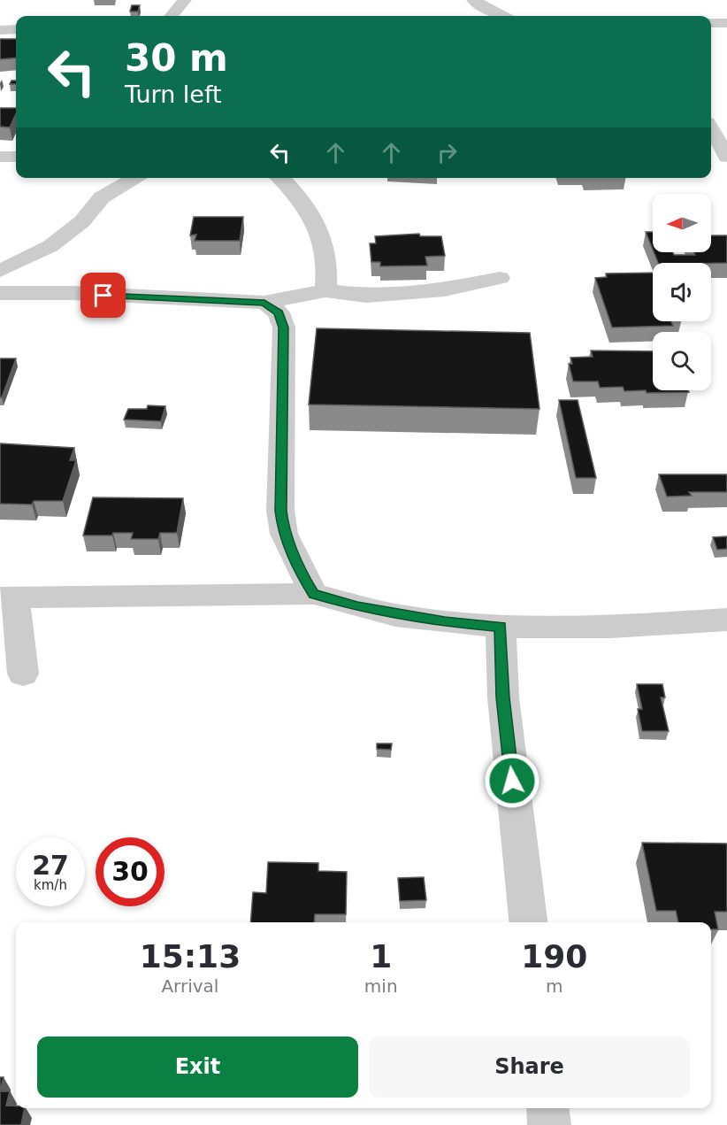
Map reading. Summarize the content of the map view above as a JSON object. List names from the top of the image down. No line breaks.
{"north":"left","page":{"turn":["30 m","Turn left"],"speed":"27 km/h","limit":"30","eta":["15:13","Arrival","1","min","190","m"],"buttons":["Exit","Share"]}}
